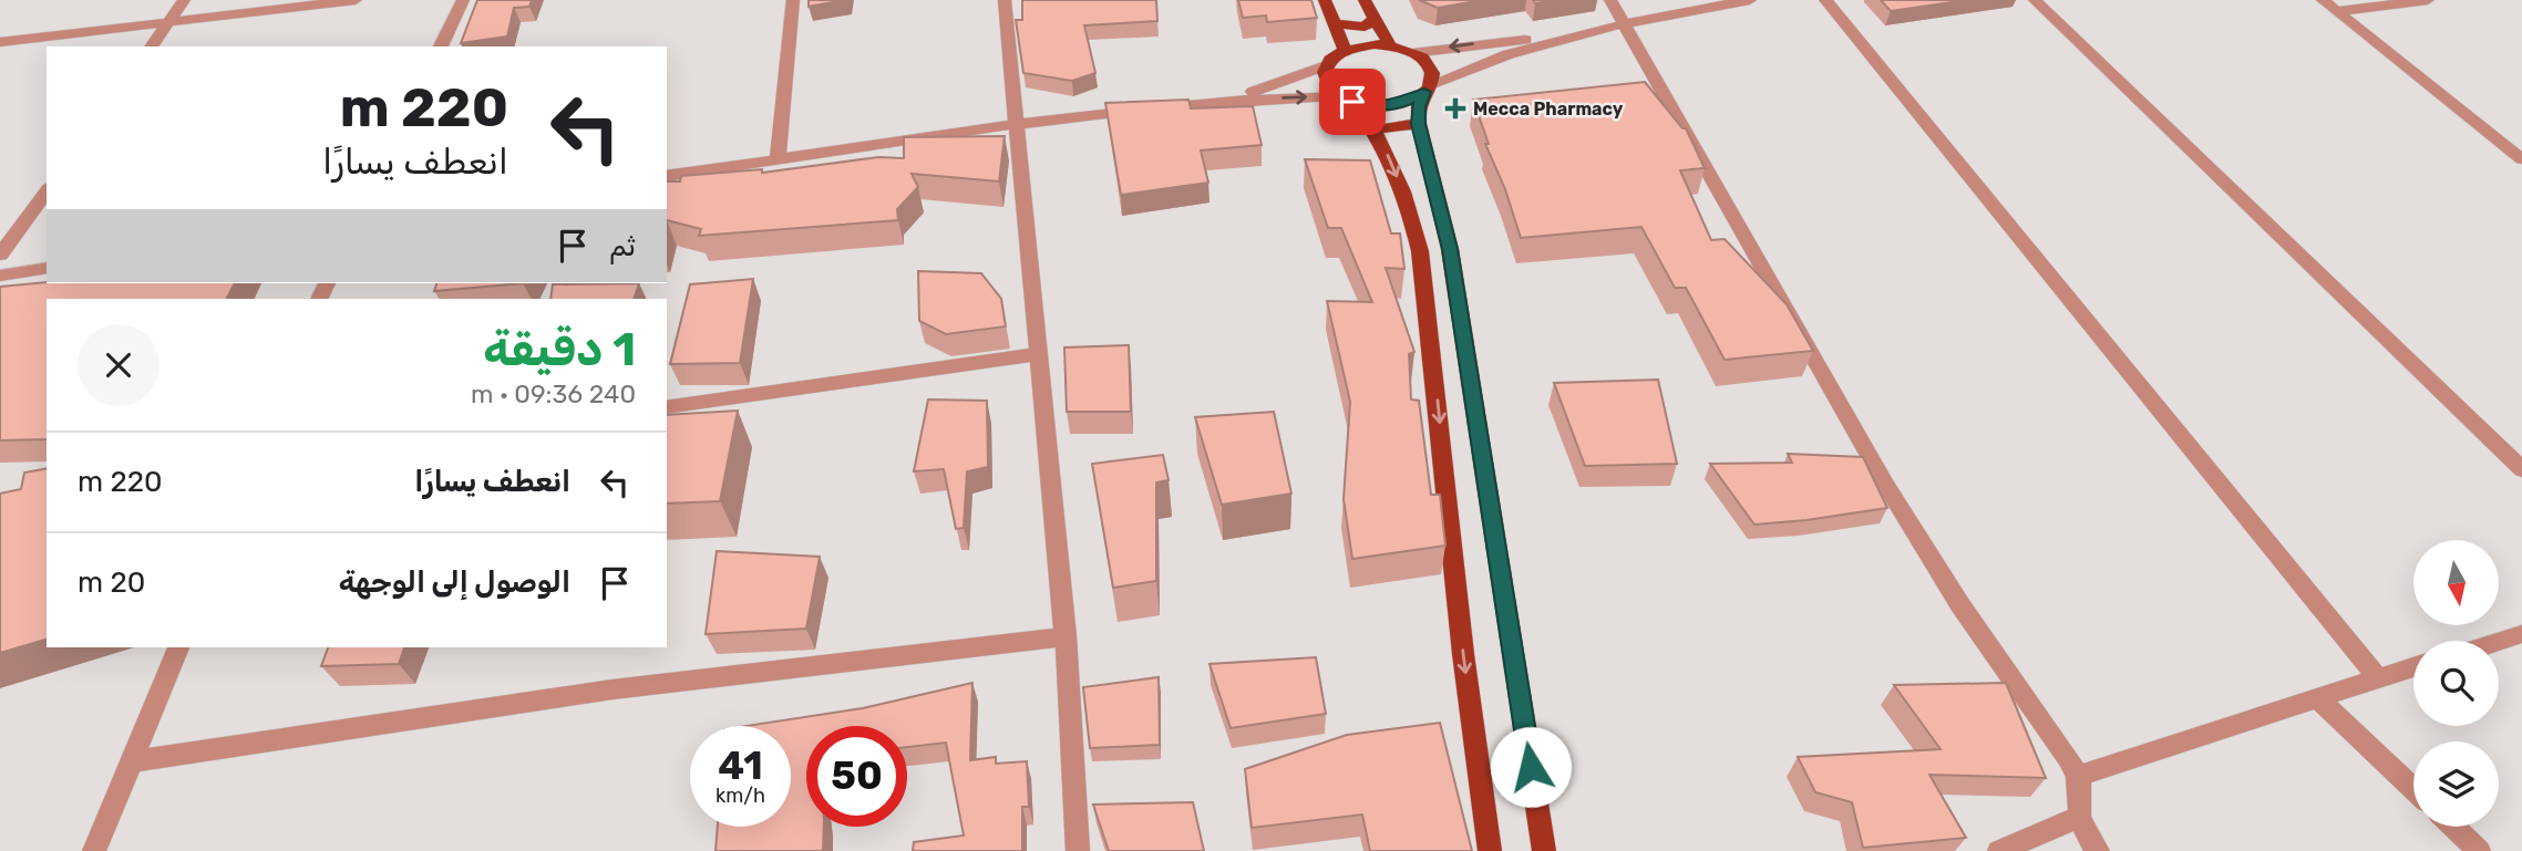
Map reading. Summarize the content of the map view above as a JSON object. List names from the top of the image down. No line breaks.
{"places":{"health":["Mecca Pharmacy"]},"north":"bottom","page":{"turn":["220 m","انعطف يسارًا"],"then":"ثم","heading":["1 دقيقة","240 m · 09:36"],"list":[{"name":"انعطف يسارًا","value":"220 m"},{"name":"الوصول إلى الوجهة","value":"20 m"}],"speed":"41 km/h","limit":"50"}}
